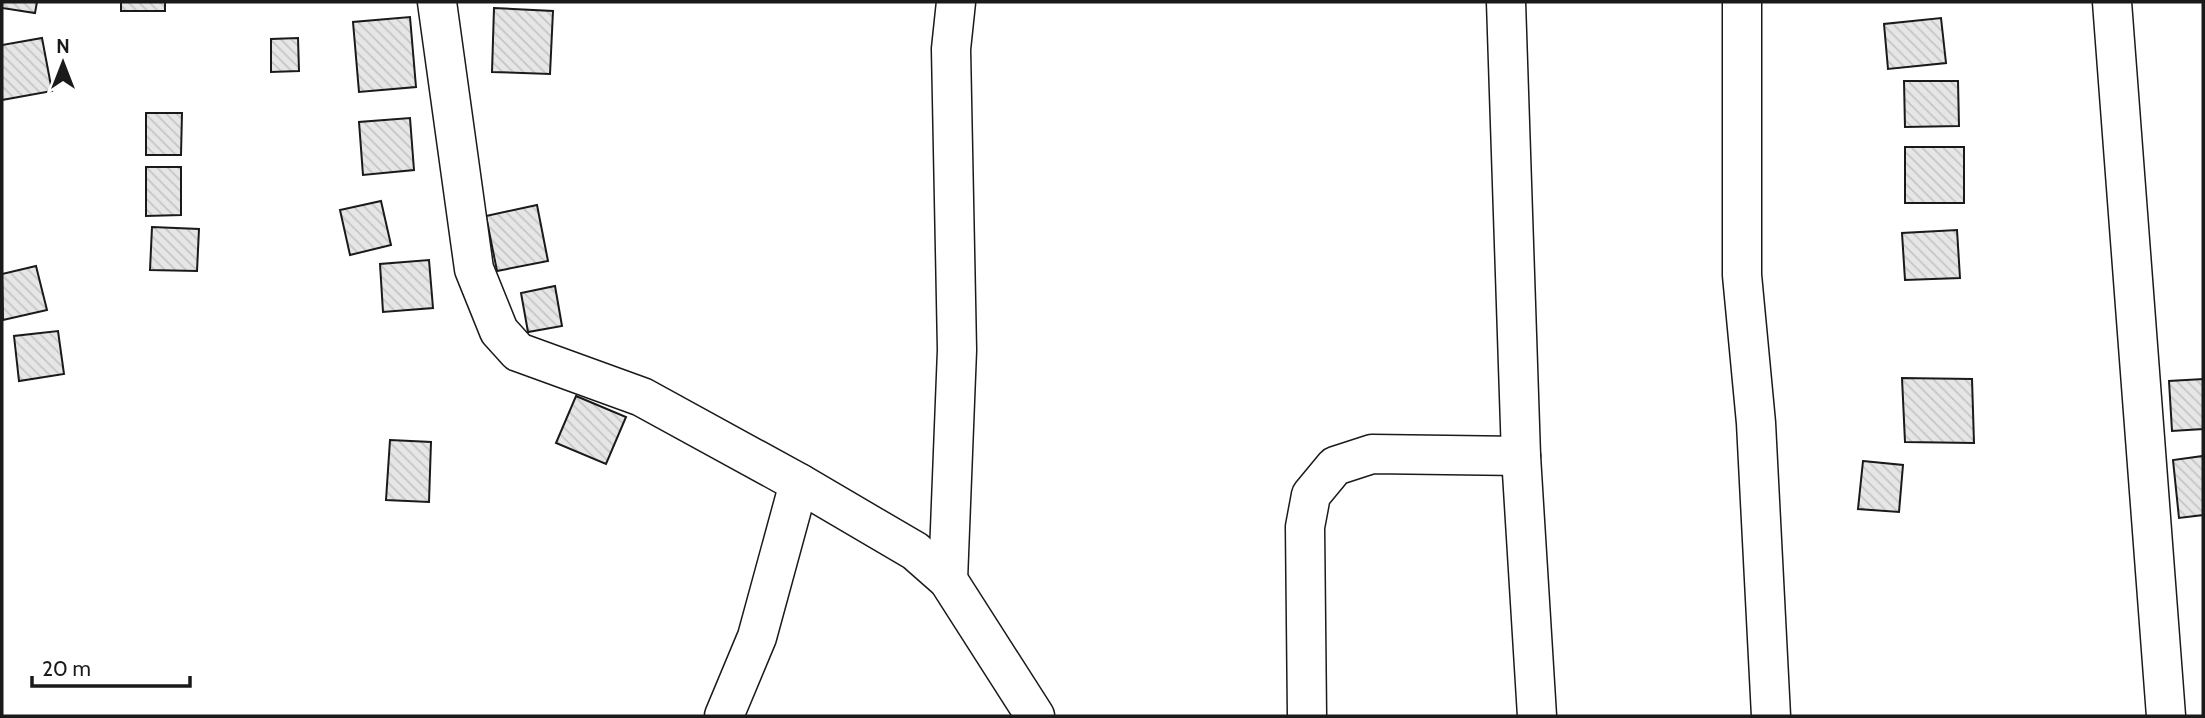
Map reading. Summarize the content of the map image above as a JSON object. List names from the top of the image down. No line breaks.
{"scale_bar":"20 m","north":"top"}
